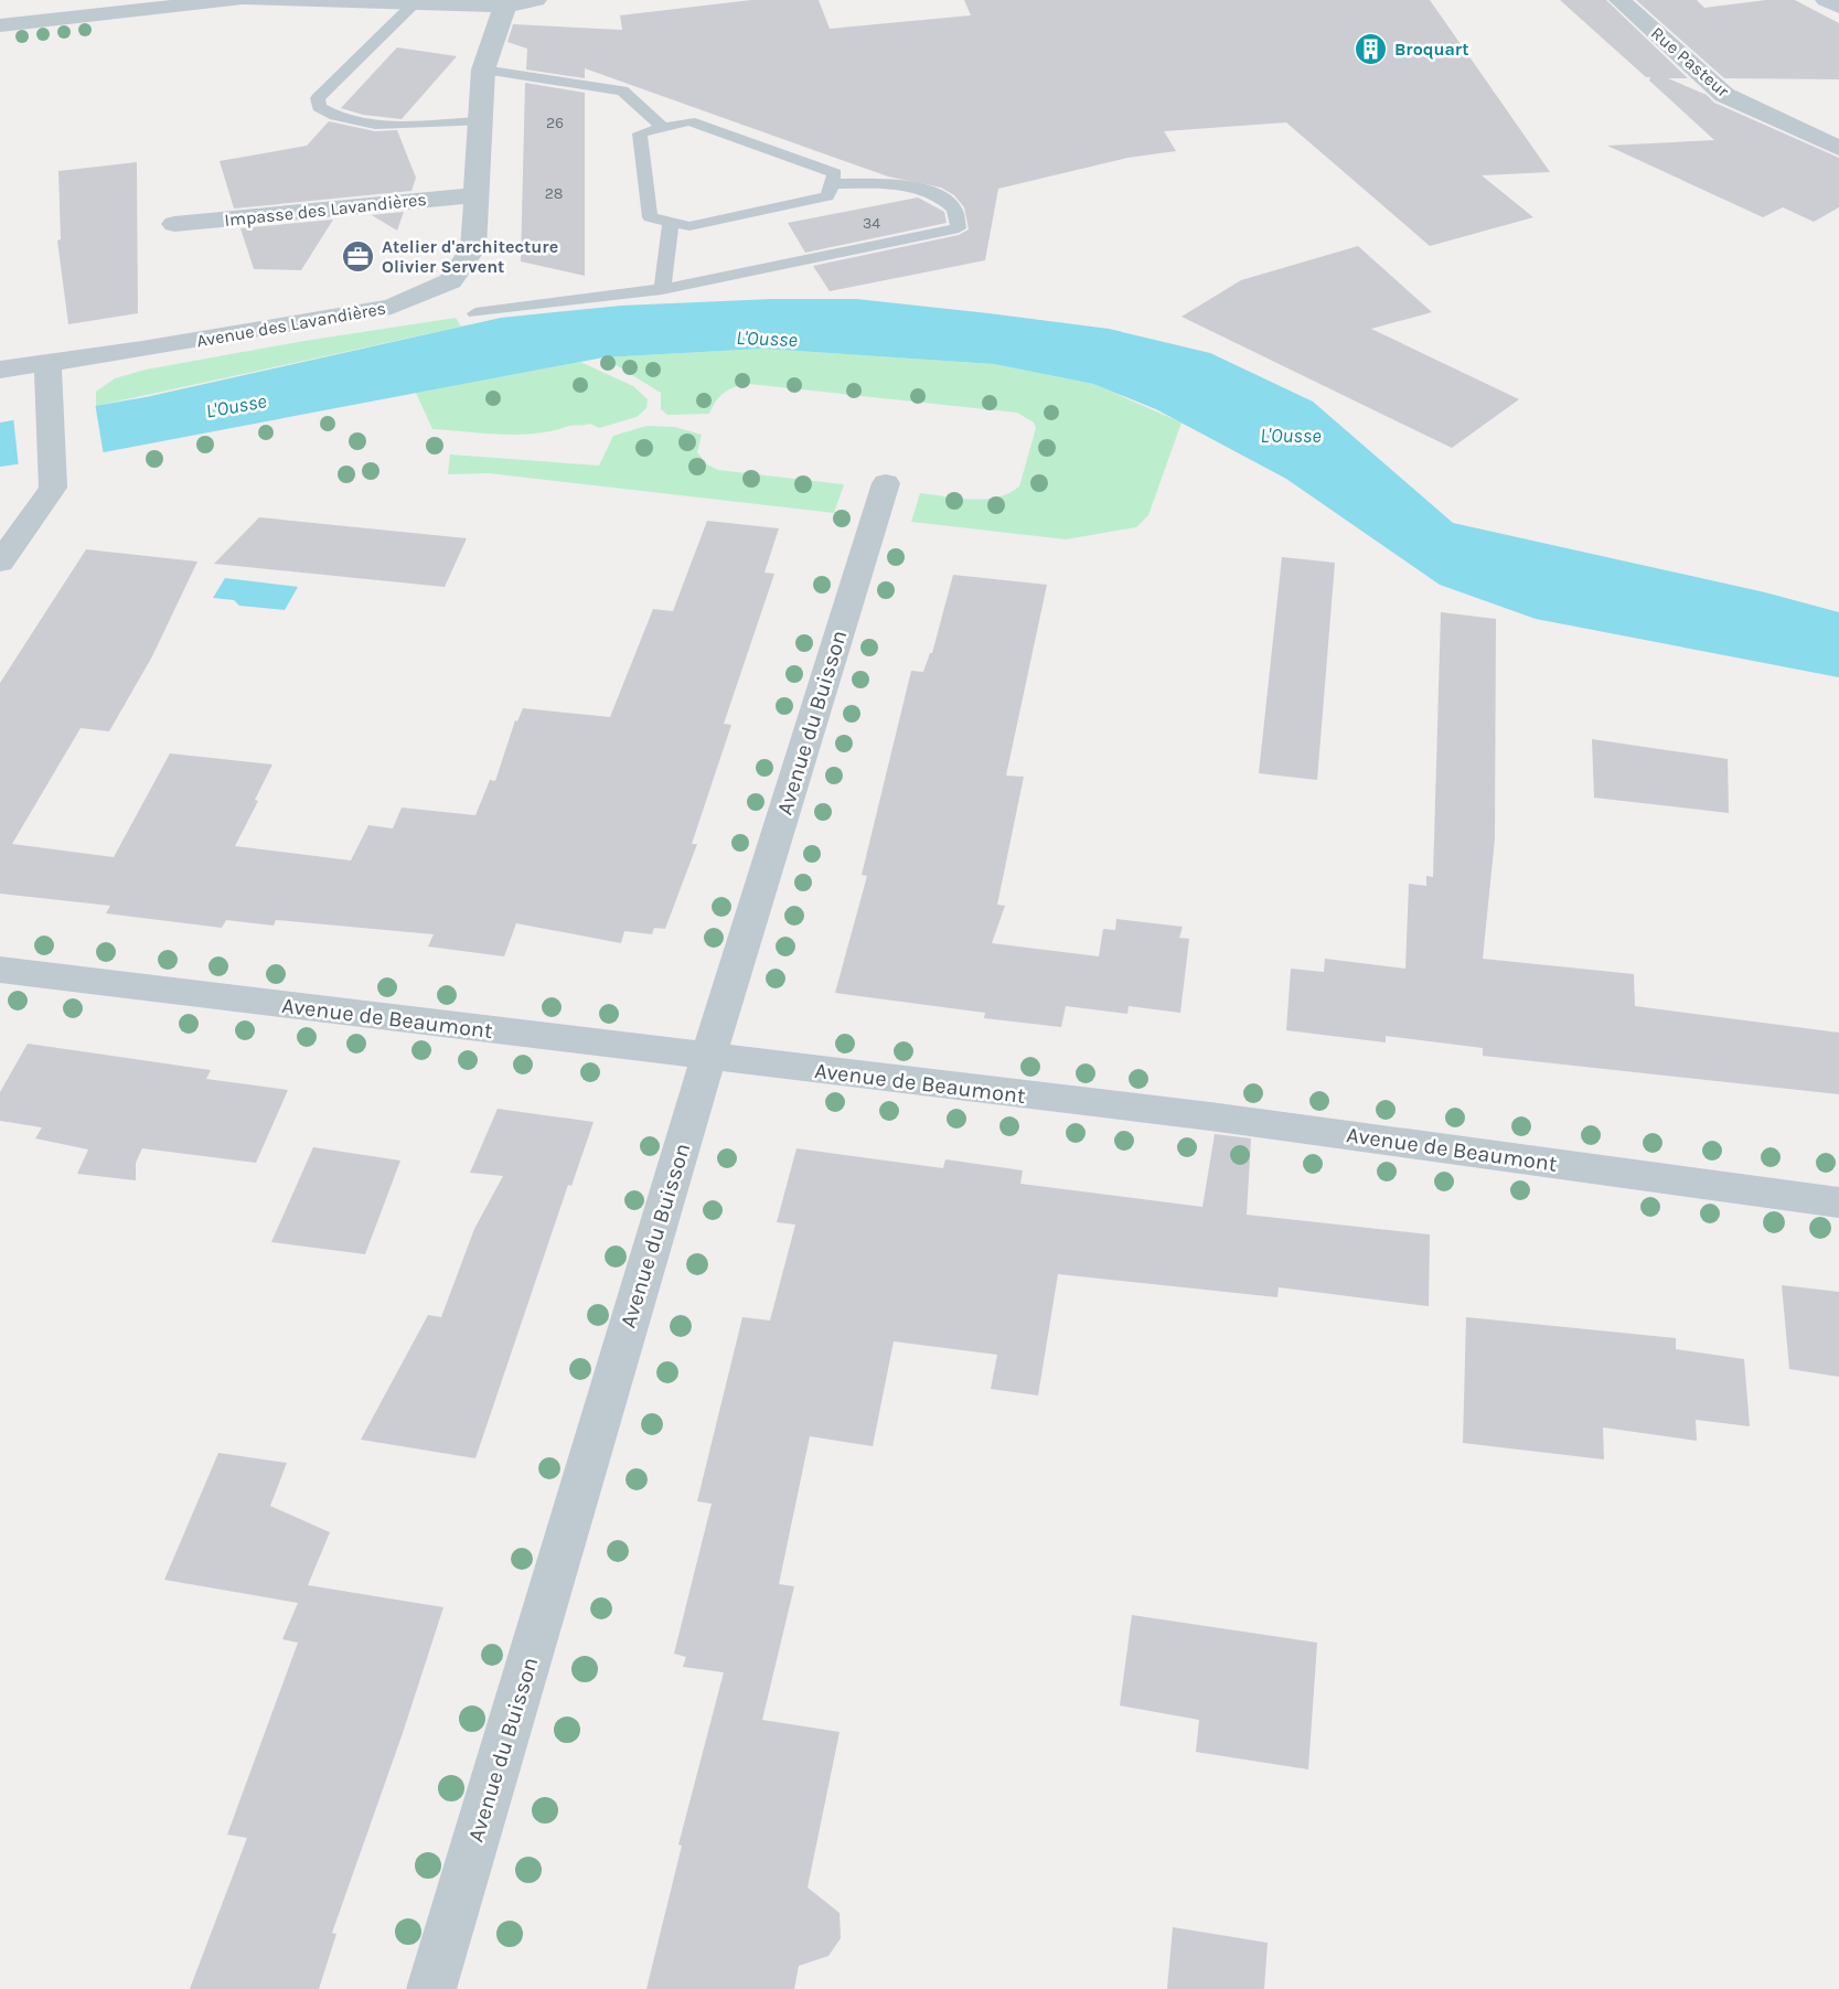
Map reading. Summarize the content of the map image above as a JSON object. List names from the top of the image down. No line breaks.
{"streets":{"street":["Rue Pasteur","Impasse des Lavandières","Avenue des Lavandières","Avenue du Buisson","Avenue de Beaumont"]},"crossings":[["Impasse des Lavandières","Avenue des Lavandières"],["Avenue du Buisson","Avenue de Beaumont"]],"water":["L'Ousse"],"places":{"building":["Broquart"],"office":["Atelier d'architecture Olivier Servent"]},"house_numbers":["26","28","34"]}
